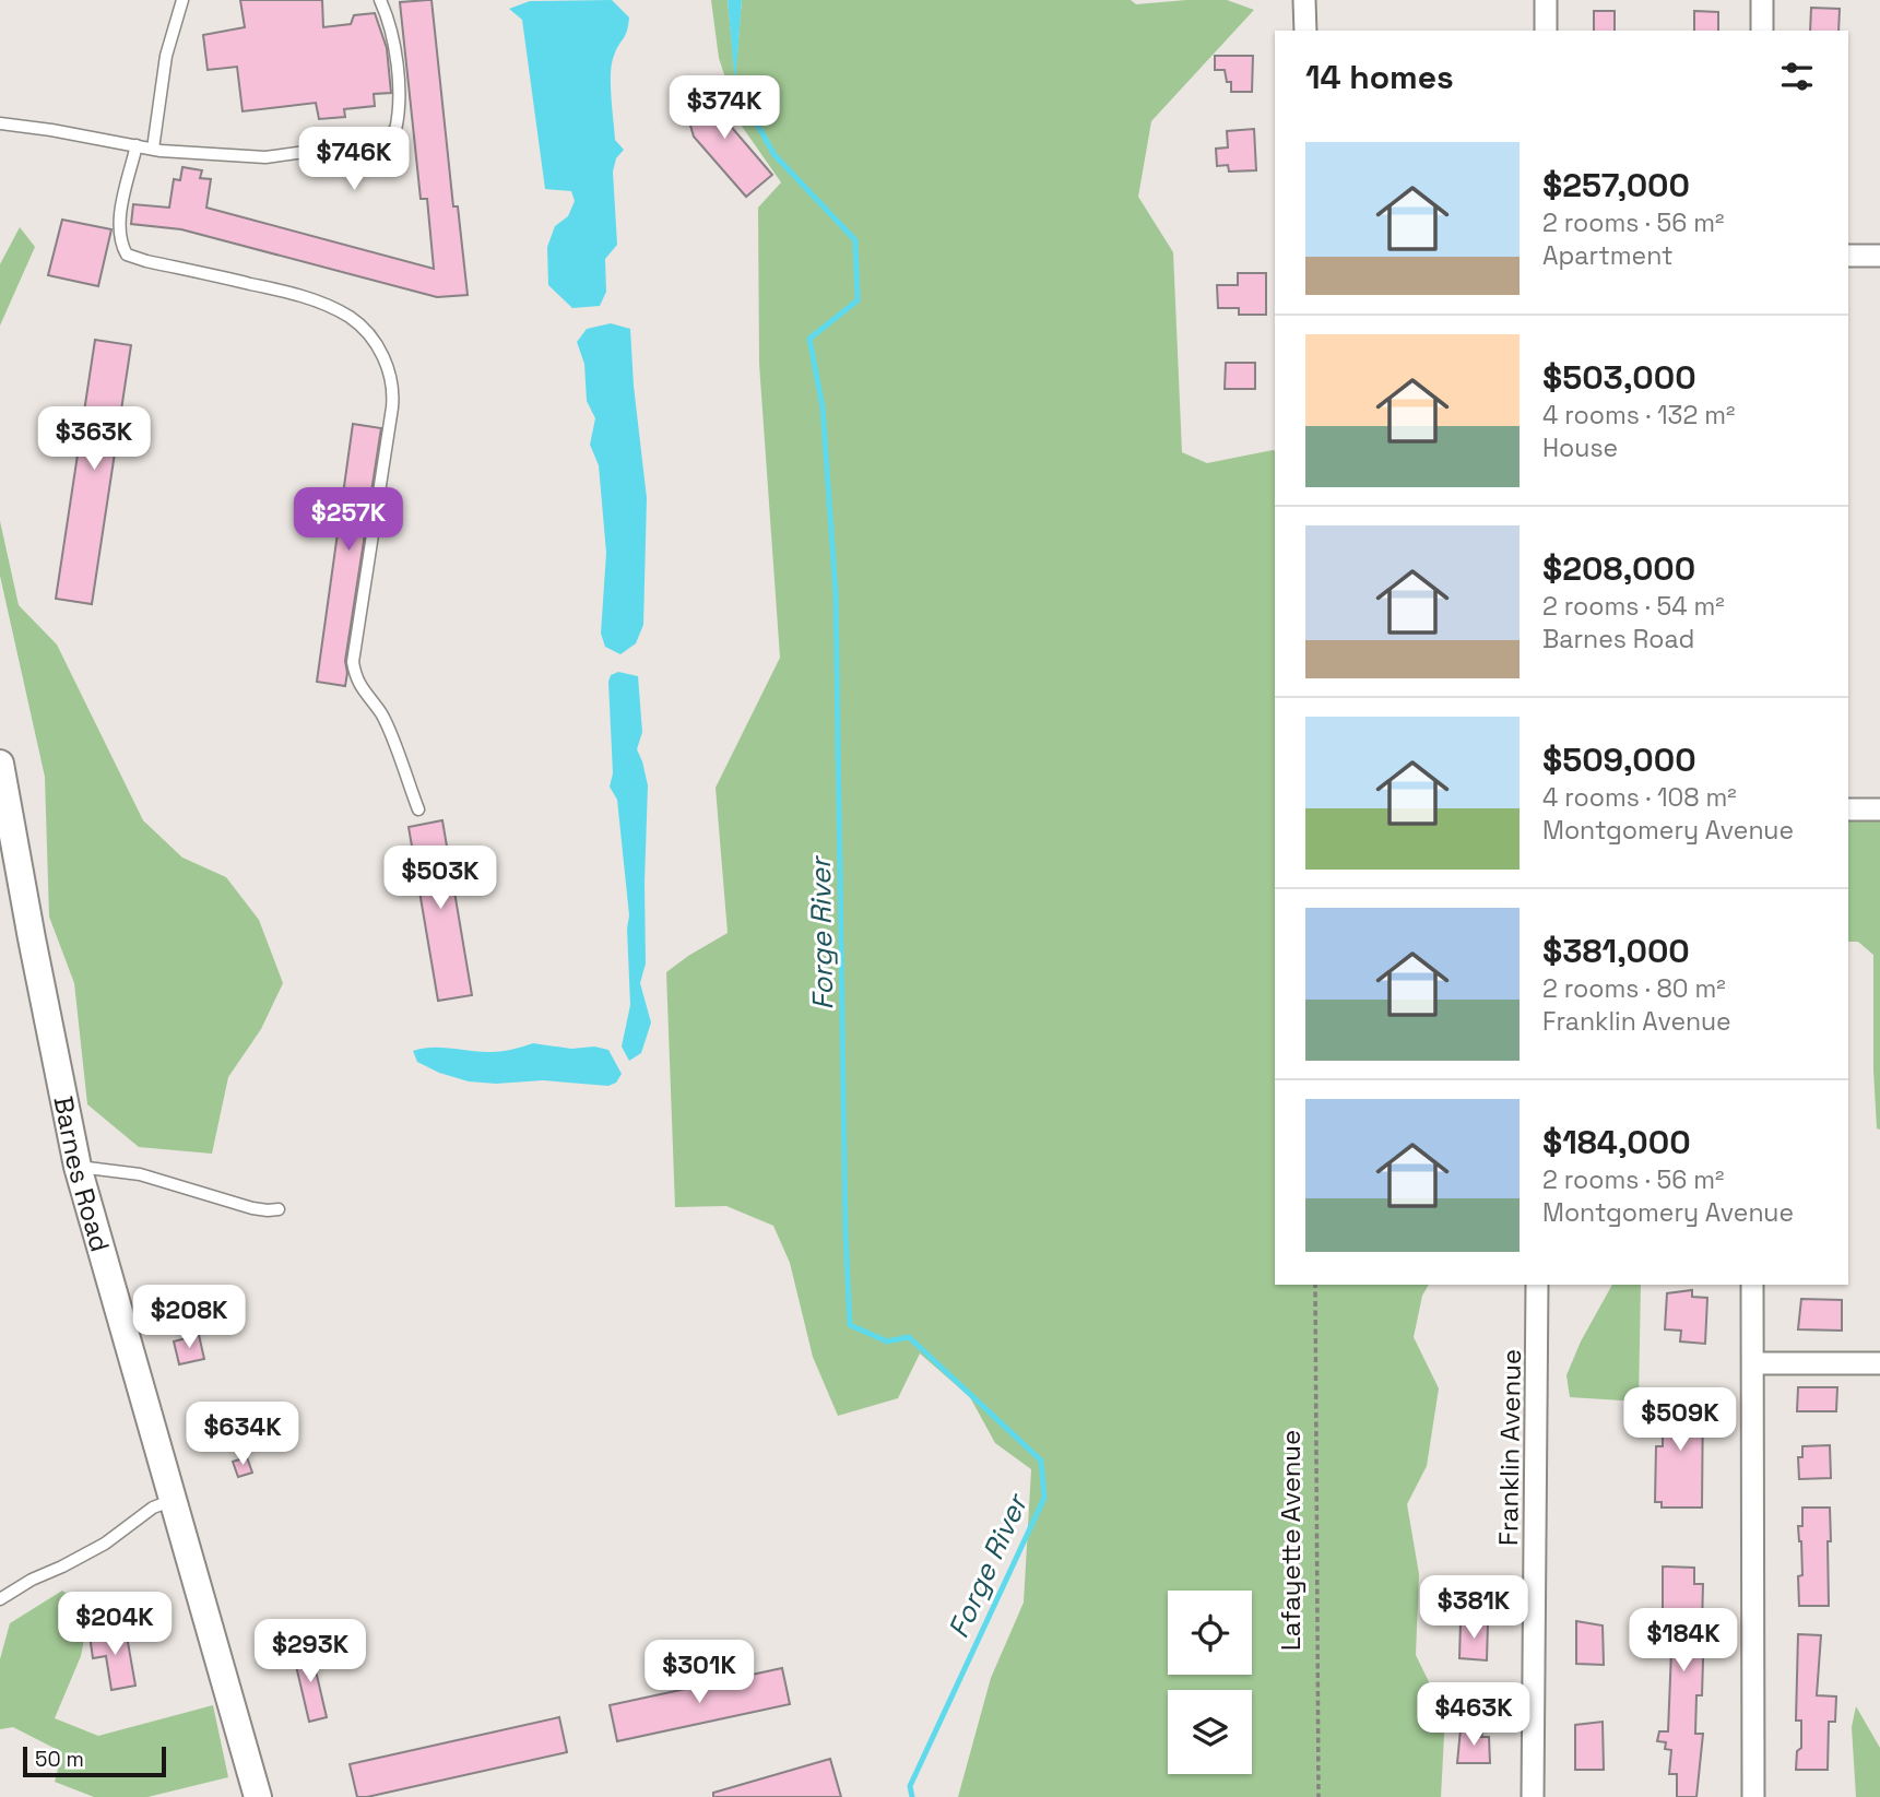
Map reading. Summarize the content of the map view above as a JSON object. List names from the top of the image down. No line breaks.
{"streets":{"street":["Barnes Road","Franklin Avenue"],"path":["Lafayette Avenue"]},"water":["Forge River"],"scale_bar":"50 m","page":{"heading":"14 homes","price":["$374K","$746K","$363K","$257K","$503K","$208K","$509K","$634K","$381K","$204K","$184K","$293K","$301K","$463K"],"list":[{"name":"$257,000","note":"2 rooms · 56 m² · Apartment"},{"name":"$503,000","note":"4 rooms · 132 m² · House"},{"name":"$208,000","note":"2 rooms · 54 m² · Barnes Road"},{"name":"$509,000","note":"4 rooms · 108 m² · Montgomery Avenue"},{"name":"$381,000","note":"2 rooms · 80 m² · Franklin Avenue"},{"name":"$184,000","note":"2 rooms · 56 m² · Montgomery Avenue"}],"scale":"50 m"}}
